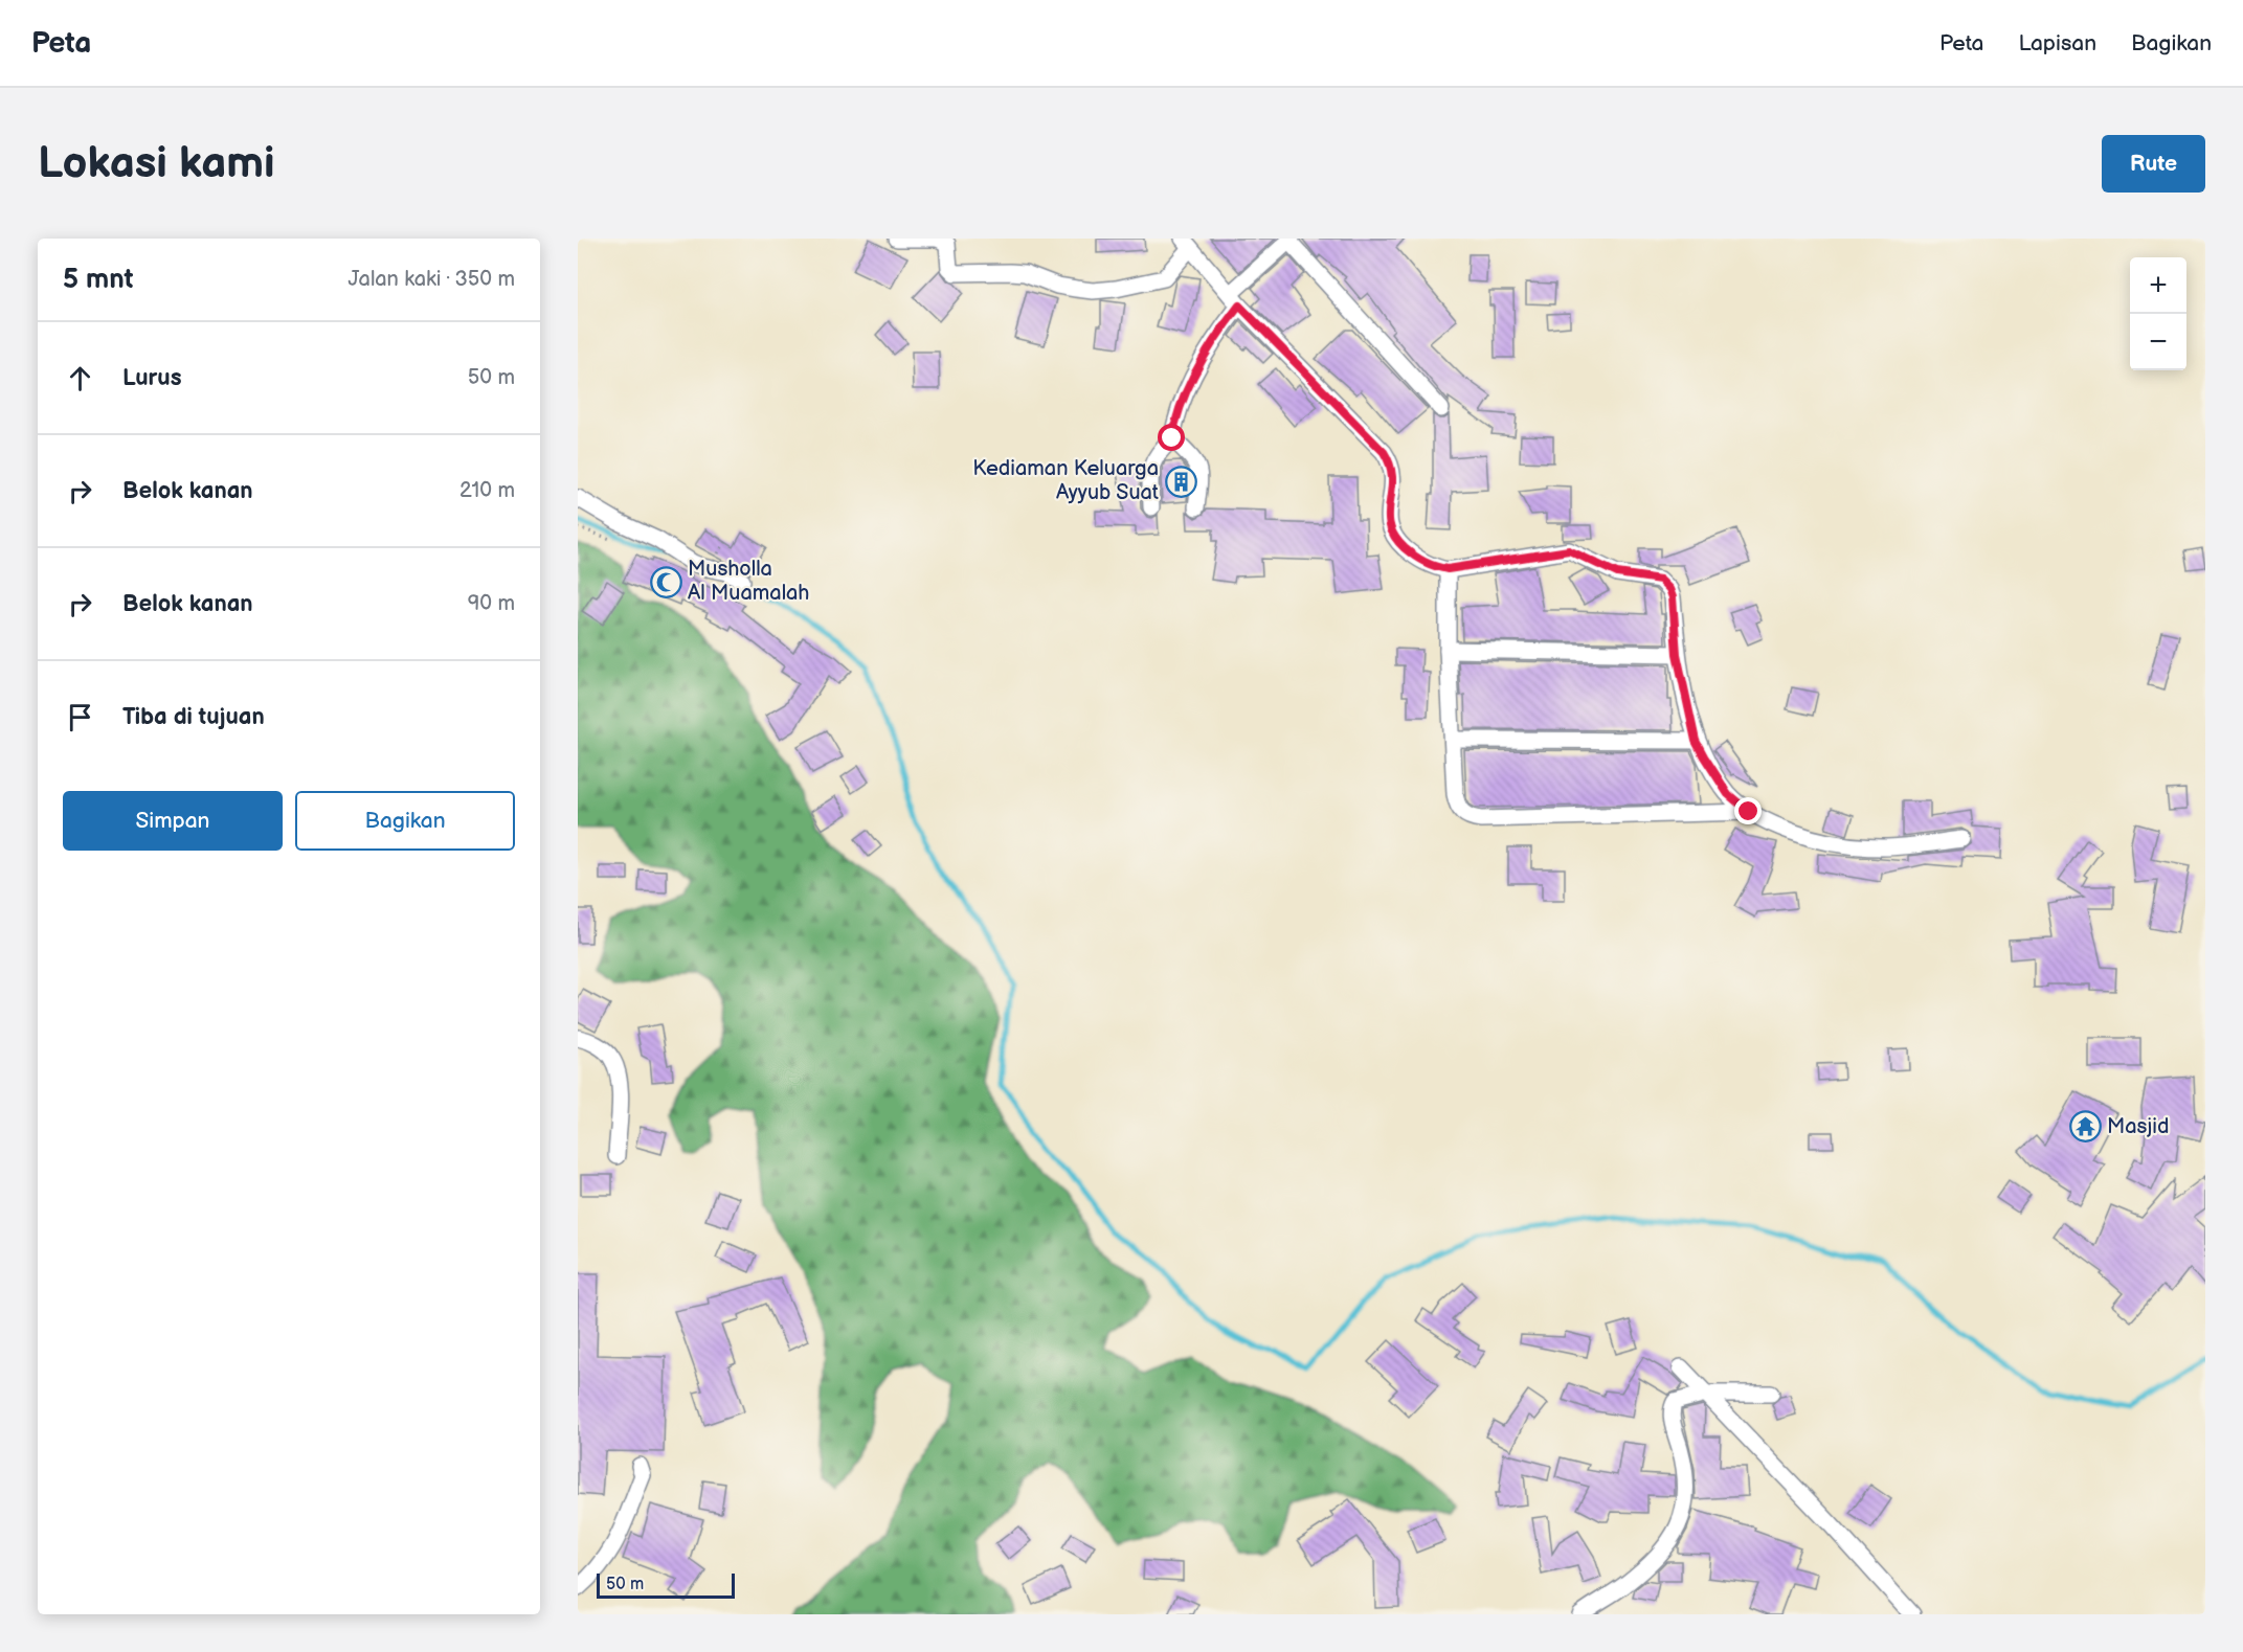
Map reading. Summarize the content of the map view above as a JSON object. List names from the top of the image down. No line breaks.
{"places":{"building":["Kediaman Keluarga Ayyub Suat"],"mosque":["Musholla Al Muamalah"],"temple":["Masjid"]},"scale_bar":"50 m","page":{"header":"Peta","nav":["Peta","Lapisan","Bagikan"],"buttons":["Rute",["Simpan","Bagikan"]],"title":"Lokasi kami","heading":["5 mnt","Jalan kaki · 350 m"],"map_buttons":["+","−"],"list":[["Lurus","50 m"],["Belok kanan","210 m"],["Belok kanan","90 m"],"Tiba di tujuan"],"scale":"50 m"}}
